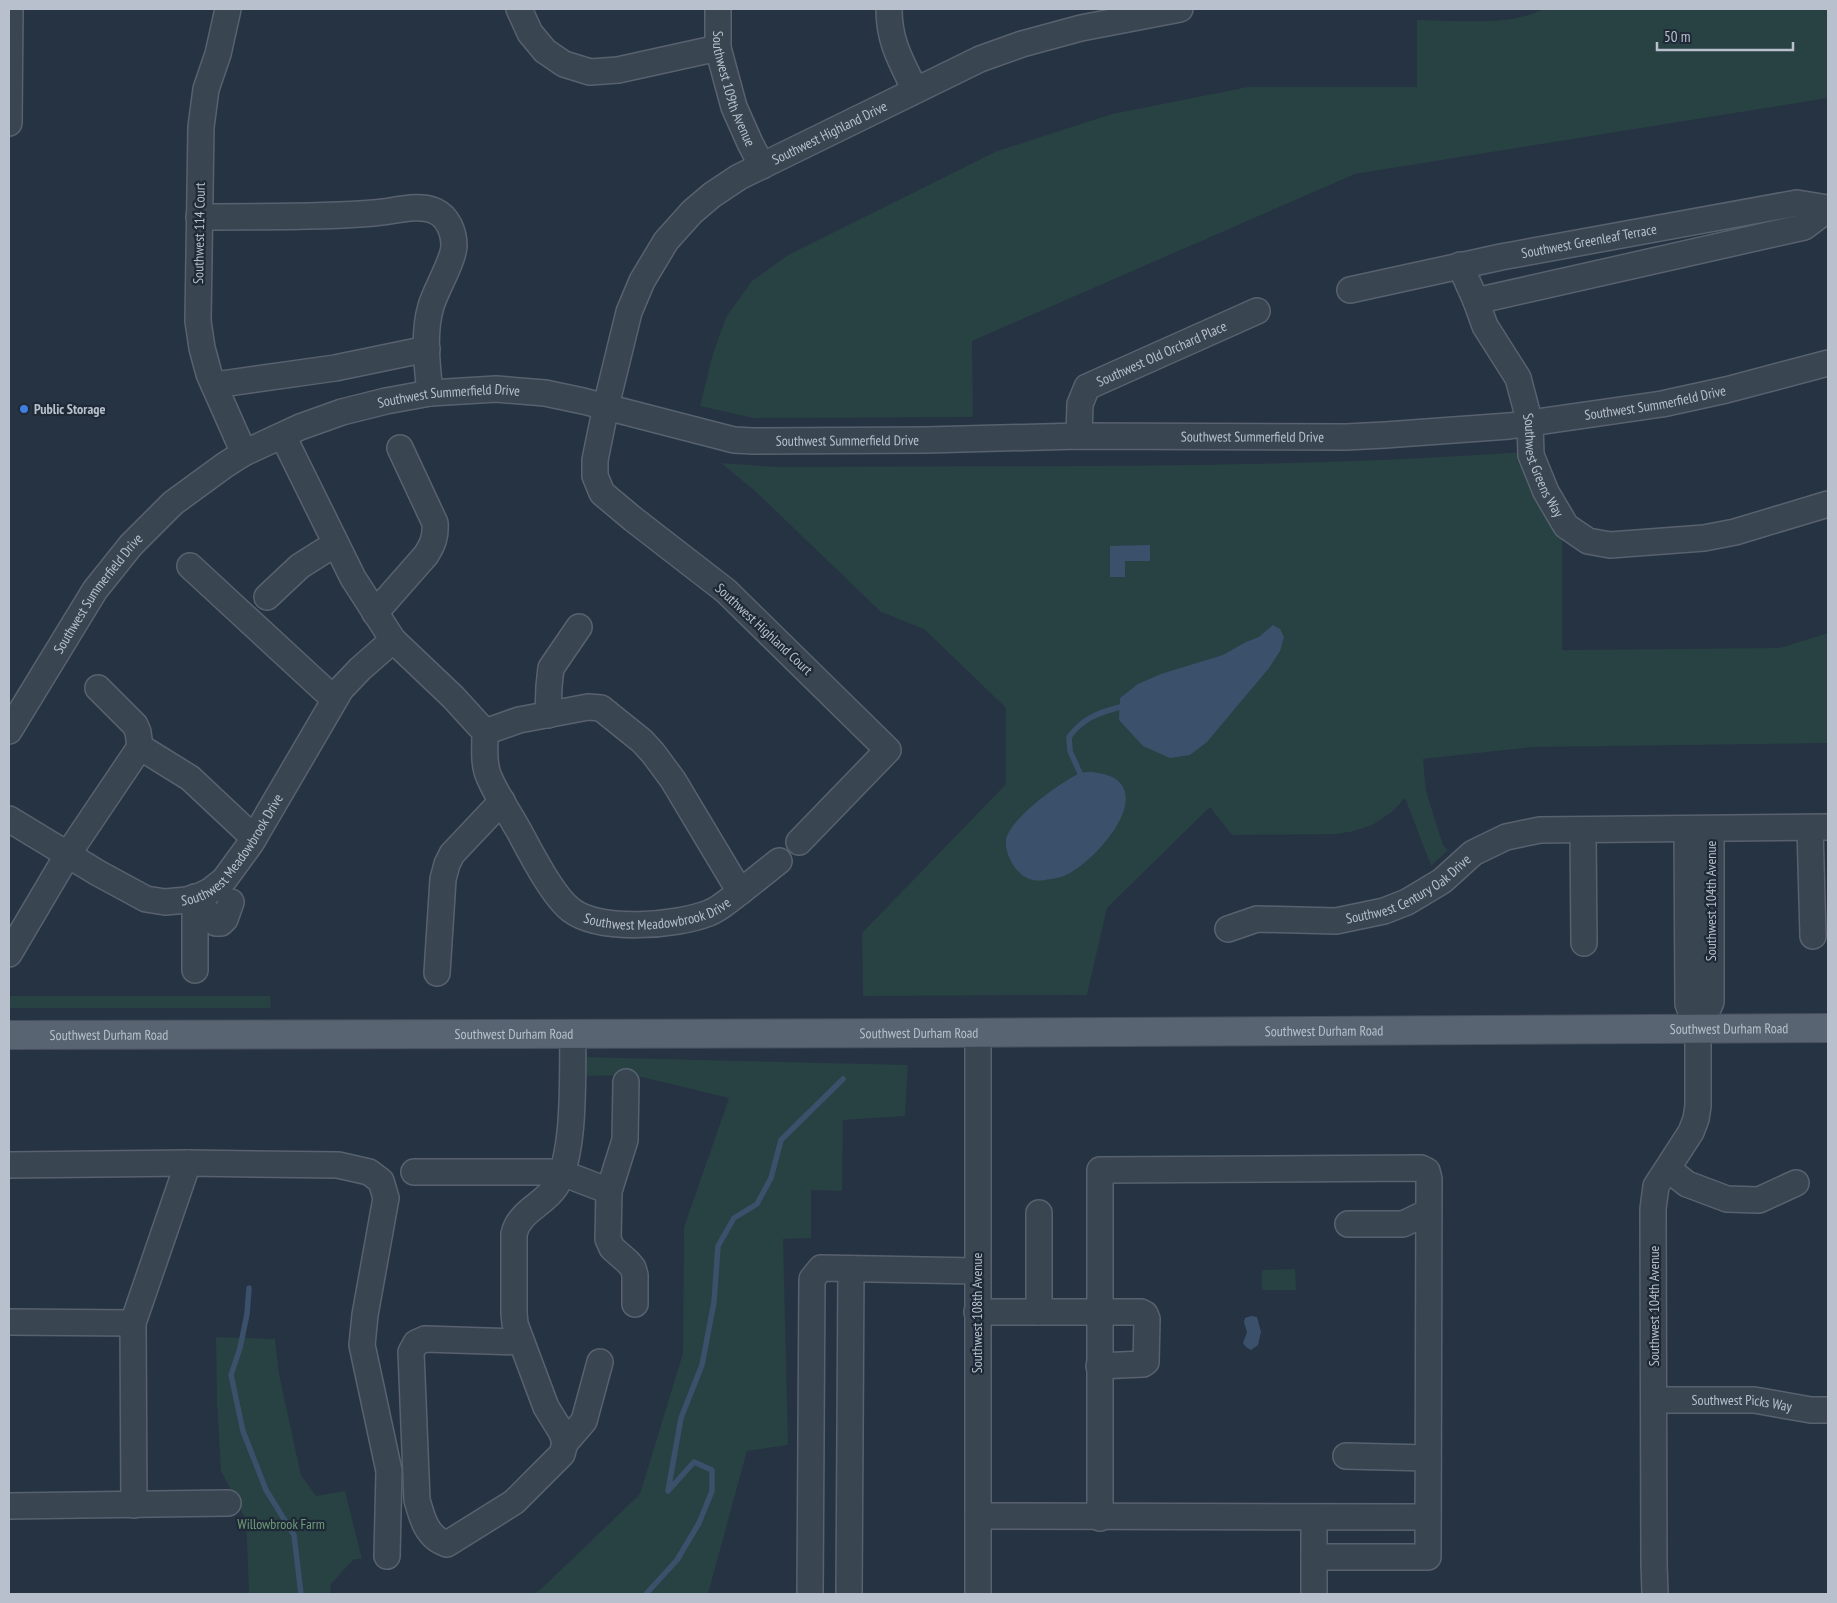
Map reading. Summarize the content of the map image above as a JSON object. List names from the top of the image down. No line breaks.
{"streets":{"main road":["Southwest Durham Road"],"street":["Southwest 109th Avenue","Southwest Highland Drive","Southwest 114 Court","Southwest Greenleaf Terrace","Southwest Old Orchard Place","Southwest Summerfield Drive","Southwest Greens Way","Southwest Highland Court","Southwest Meadowbrook Drive","Southwest Century Oak Drive","Southwest 104th Avenue","Southwest 108th Avenue","Southwest Picks Way"]},"crossings":[["Southwest 109th Avenue","Southwest Highland Drive"],["Southwest Highland Drive","Southwest Summerfield Drive"],["Southwest Highland Drive","Southwest Highland Court"],["Southwest 114 Court","Southwest Summerfield Drive"],["Southwest Greenleaf Terrace","Southwest Greens Way"],["Southwest Old Orchard Place","Southwest Summerfield Drive"],["Southwest Summerfield Drive","Southwest Greens Way"],["Southwest Summerfield Drive","Southwest Highland Court"],["Southwest Century Oak Drive","Southwest 104th Avenue"],["Southwest 104th Avenue","Southwest Durham Road"],["Southwest 104th Avenue","Southwest Picks Way"],["Southwest Durham Road","Southwest 108th Avenue"]],"parks":["Willowbrook Farm"],"places":["Public Storage"],"scale_bar":"50 m"}
